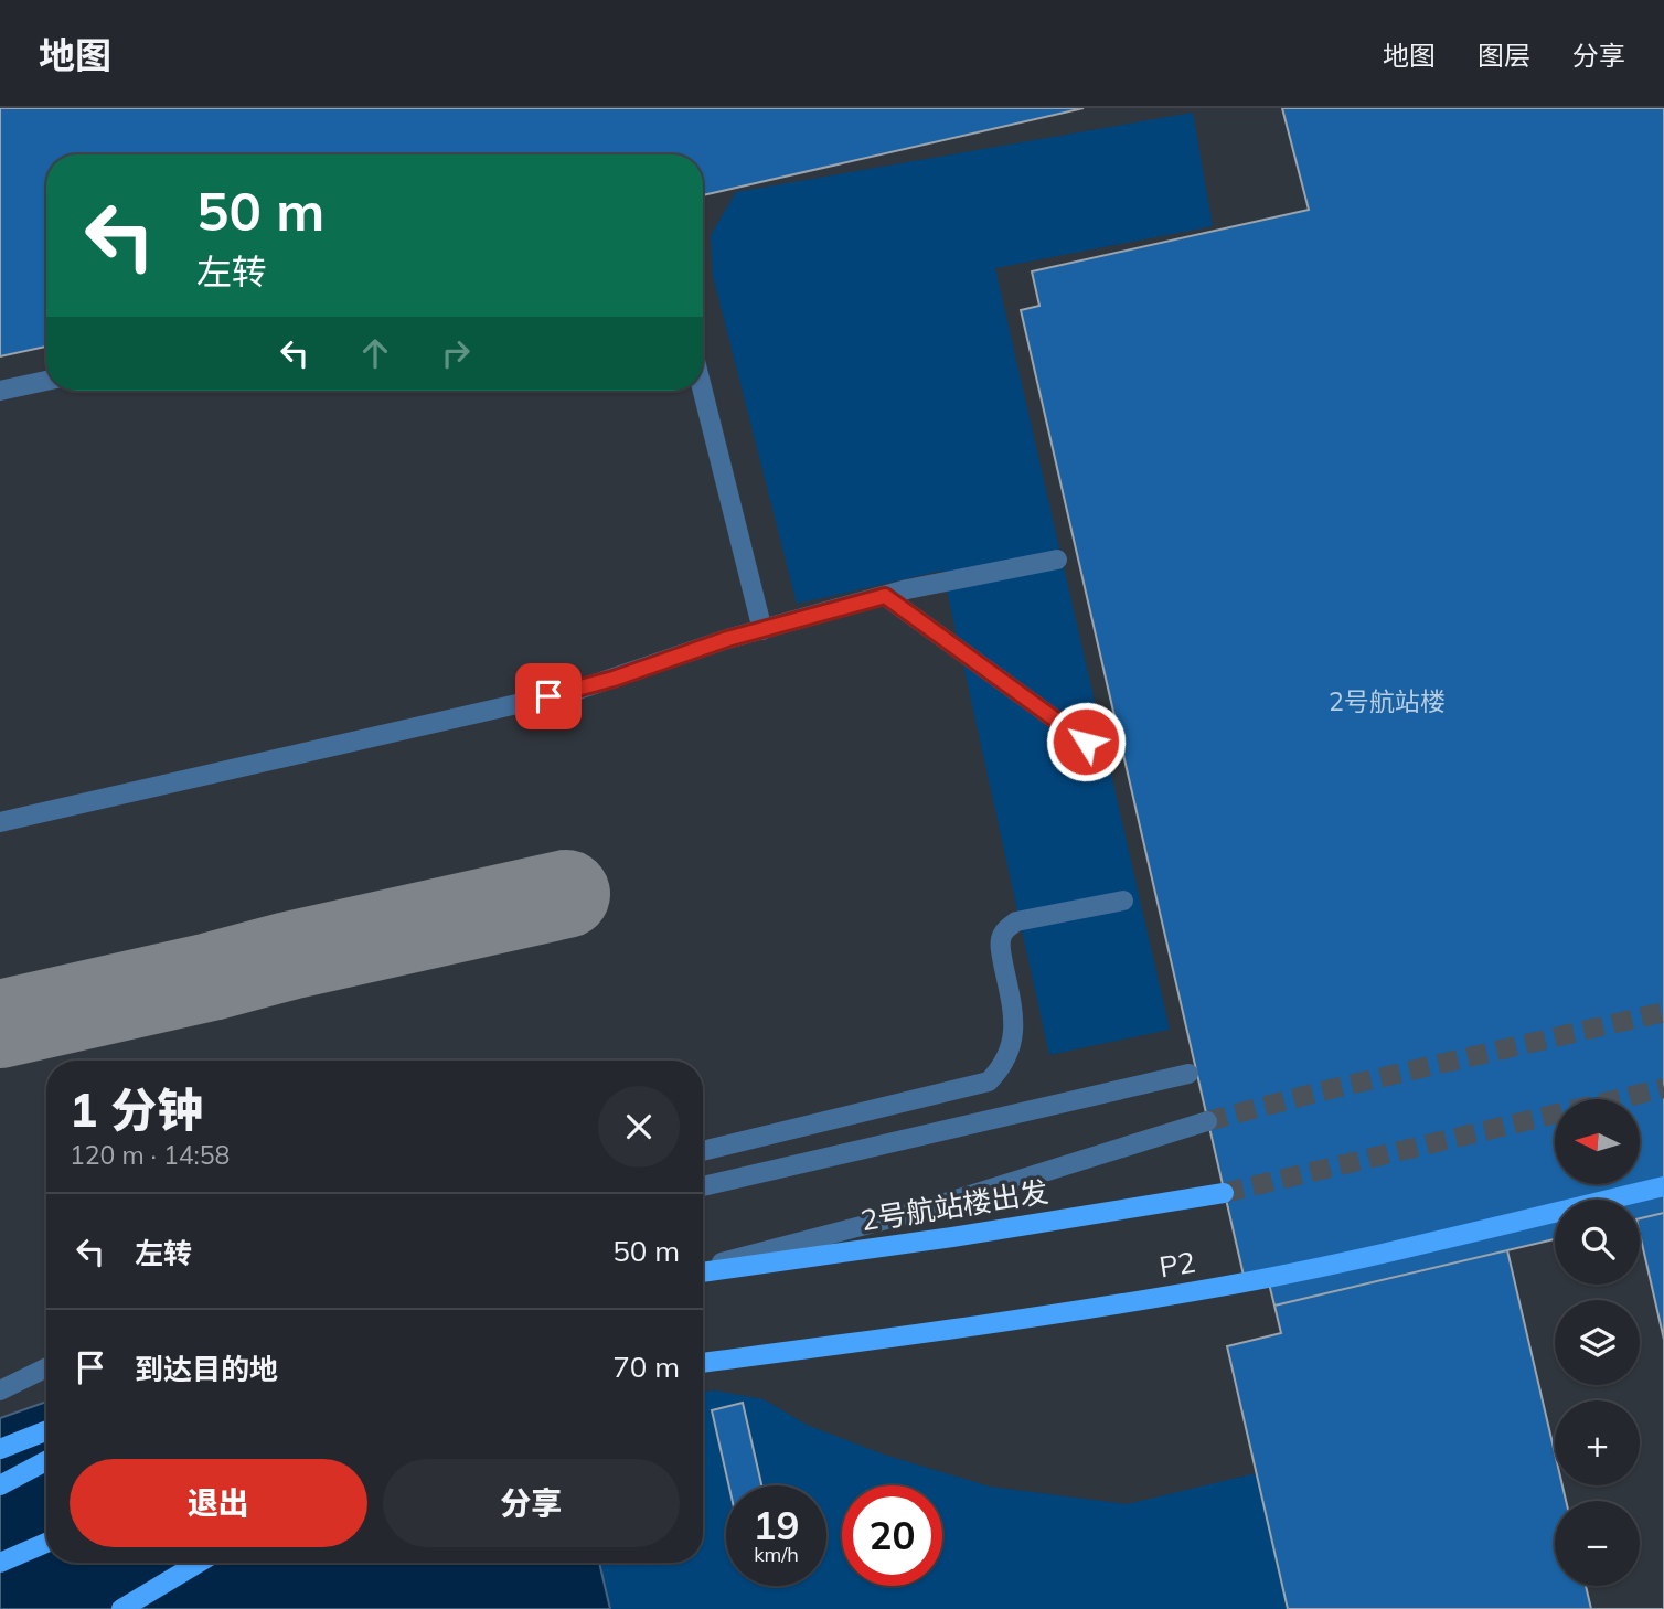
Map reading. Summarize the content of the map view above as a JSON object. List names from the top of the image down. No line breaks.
{"streets":{"main road":["2号航站楼出发","P2"]},"house_numbers":["2号航站楼"],"north":"left","page":{"header":"地图","nav":["地图","图层","分享"],"turn":["50 m","左转"],"heading":["1 分钟","120 m · 14:58"],"map_buttons":["+","−"],"list":[{"name":"左转","value":"50 m"},{"name":"到达目的地","value":"70 m"}],"buttons":["退出","分享"],"speed":"19 km/h","limit":"20"}}
